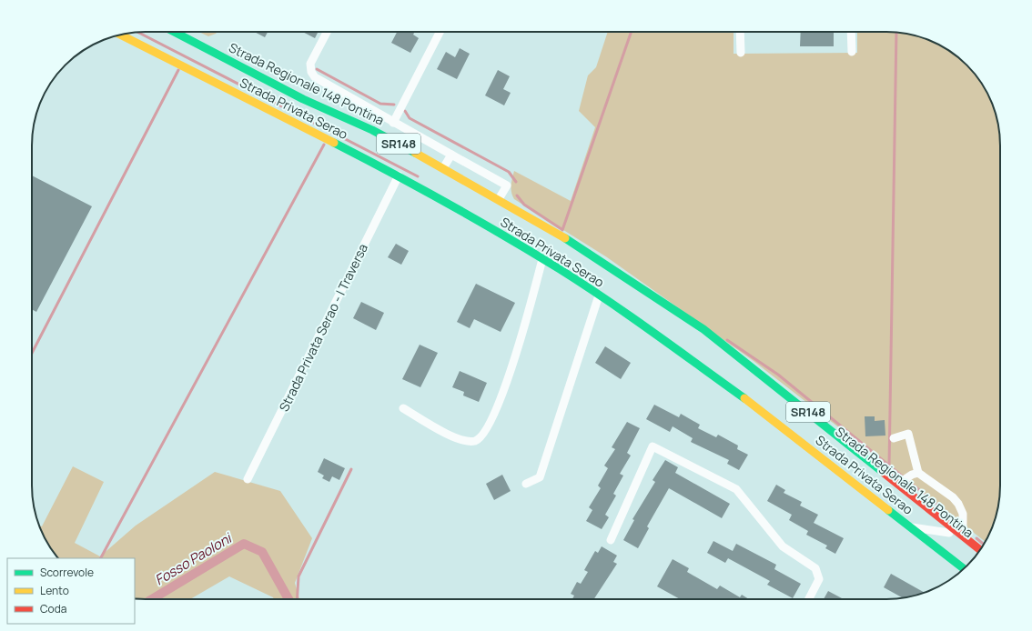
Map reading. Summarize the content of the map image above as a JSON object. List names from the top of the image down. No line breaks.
{"streets":{"main road":["Strada Regionale 148 Pontina","Strada Privata Serao","SR148"],"street":["Strada Privata Serao - I Traversa"]},"crossings":[["Strada Regionale 148 Pontina","Strada Privata Serao"],["Strada Privata Serao","Strada Privata Serao - I Traversa"]],"water":["Fosso Paoloni"],"legend":["Scorrevole","Lento","Coda"]}
